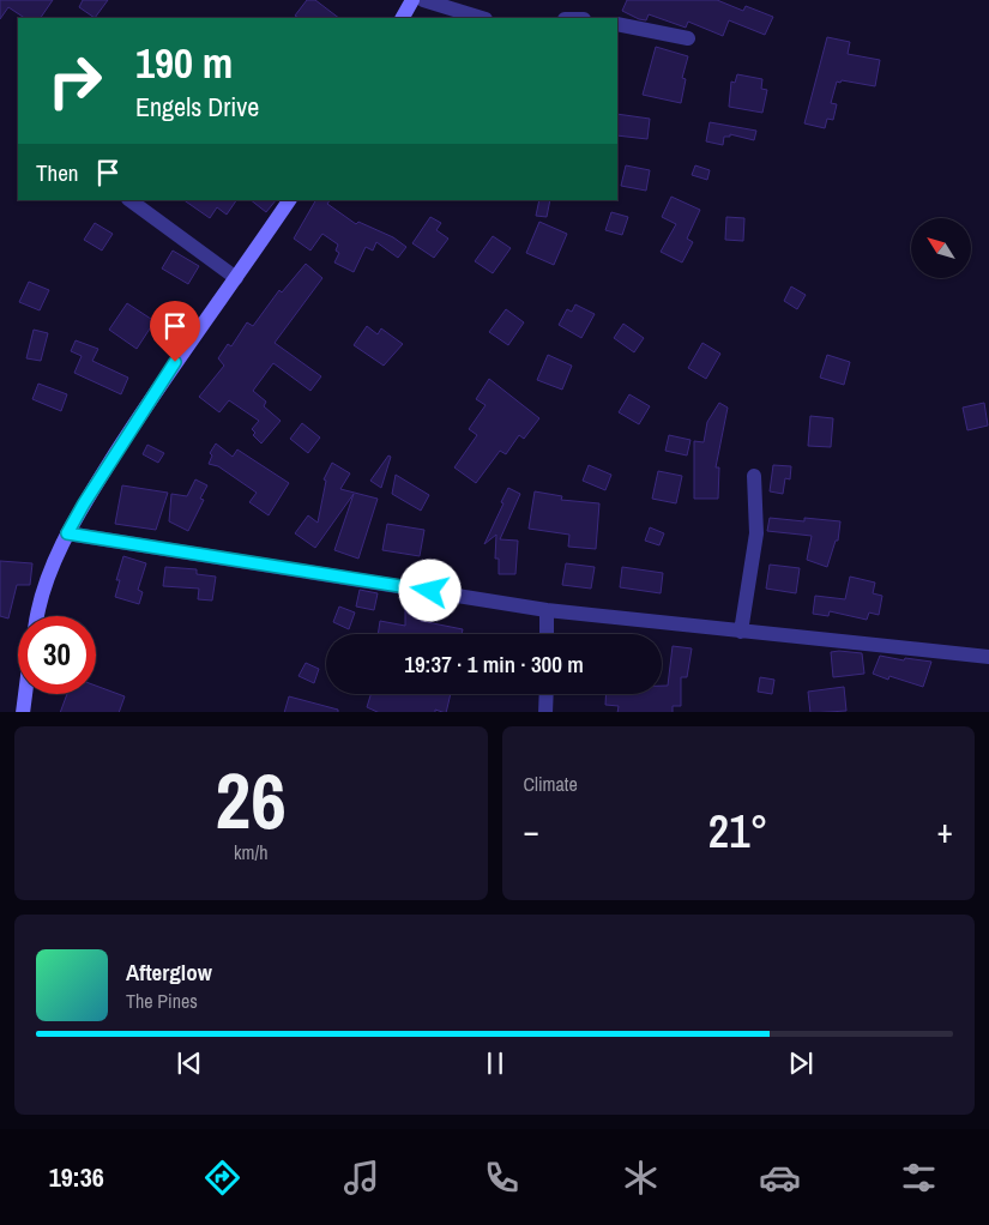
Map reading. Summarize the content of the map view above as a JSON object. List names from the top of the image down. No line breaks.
{"north":"top left","page":{"turn":["190 m","Engels Drive"],"then":"Then","limit":"30","trip":"19:37 · 1 min · 300 m","tile":[["26","km/h"],"Climate"],"heat":["−","21°","+"],"song":["Afterglow","The Pines"],"tabs":"19:36"}}
